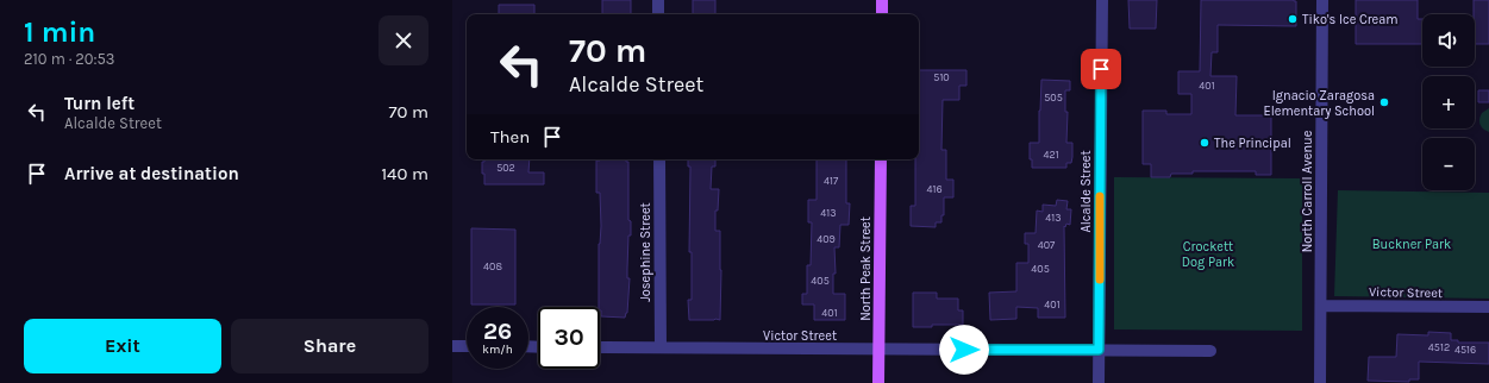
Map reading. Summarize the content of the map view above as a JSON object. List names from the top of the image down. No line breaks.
{"streets":{"main road":["North Peak Street"],"street":["Alcalde Street","North Carroll Avenue","Josephine Street","Victor Street"]},"crossings":[["Alcalde Street","Victor Street"],["North Carroll Avenue","Victor Street"],["Josephine Street","Victor Street"],["North Peak Street","Victor Street"]],"parks":["Buckner Park","Crockett Dog Park"],"places":["Tiko's Ice Cream","Ignacio Zaragosa Elementary School","The Principal"],"house_numbers":["510","401","505","421","502","417","416","413","413","409","407","408","405","405","401","401","4512","4516"],"page":{"heading":["1 min","210 m · 20:53"],"map_buttons":["+","−"],"turn":["70 m","Alcalde Street"],"list":[{"name":"Turn left","note":"Alcalde Street","value":"70 m"},{"name":"Arrive at destination","value":"140 m"}],"then":"Then","speed":"26 km/h","limit":"30","buttons":["Exit","Share"]}}
